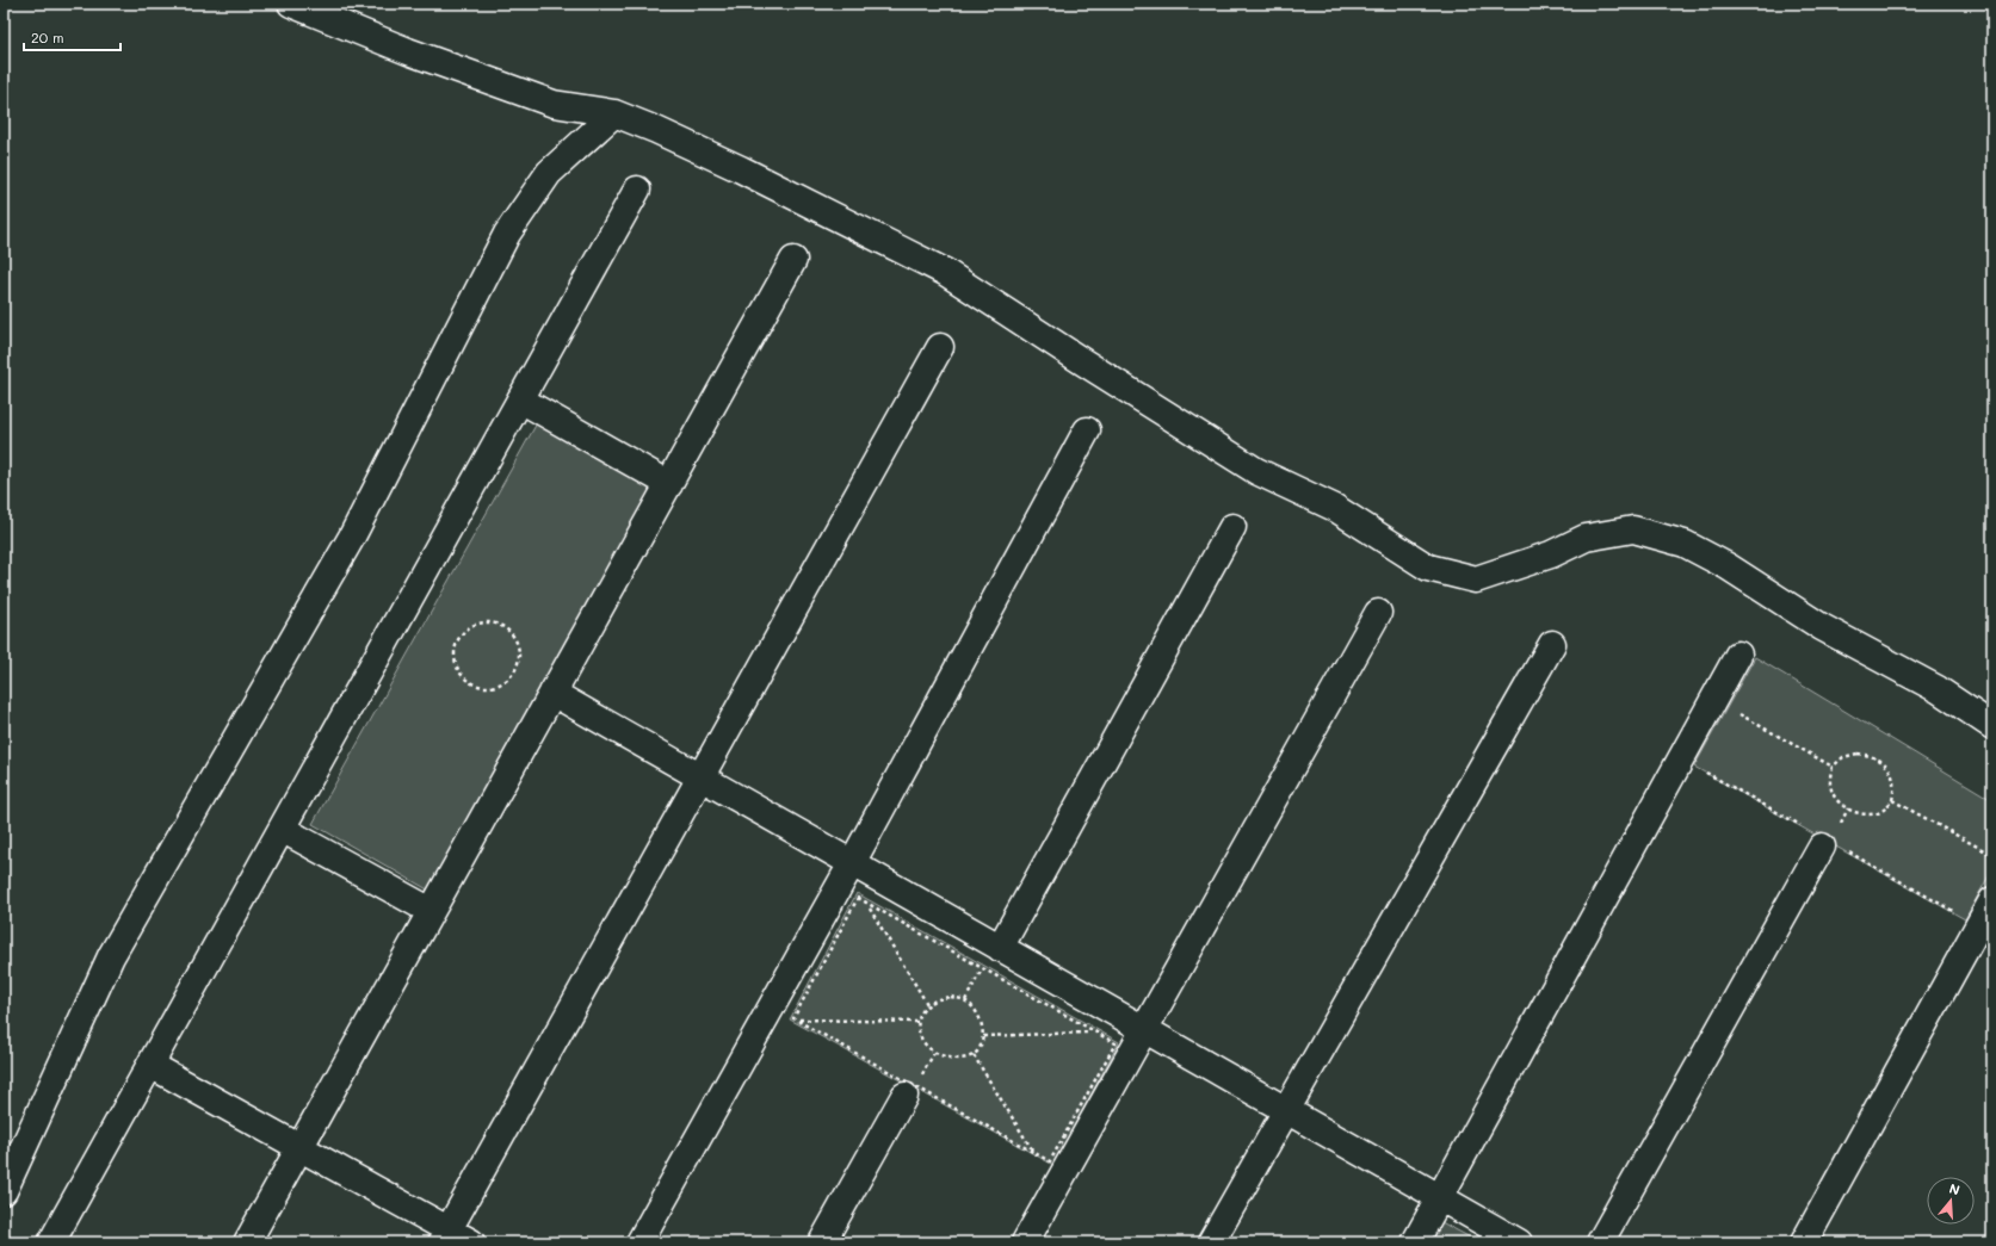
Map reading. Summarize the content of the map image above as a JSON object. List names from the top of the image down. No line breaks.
{"scale_bar":"20 m","north":"top"}
